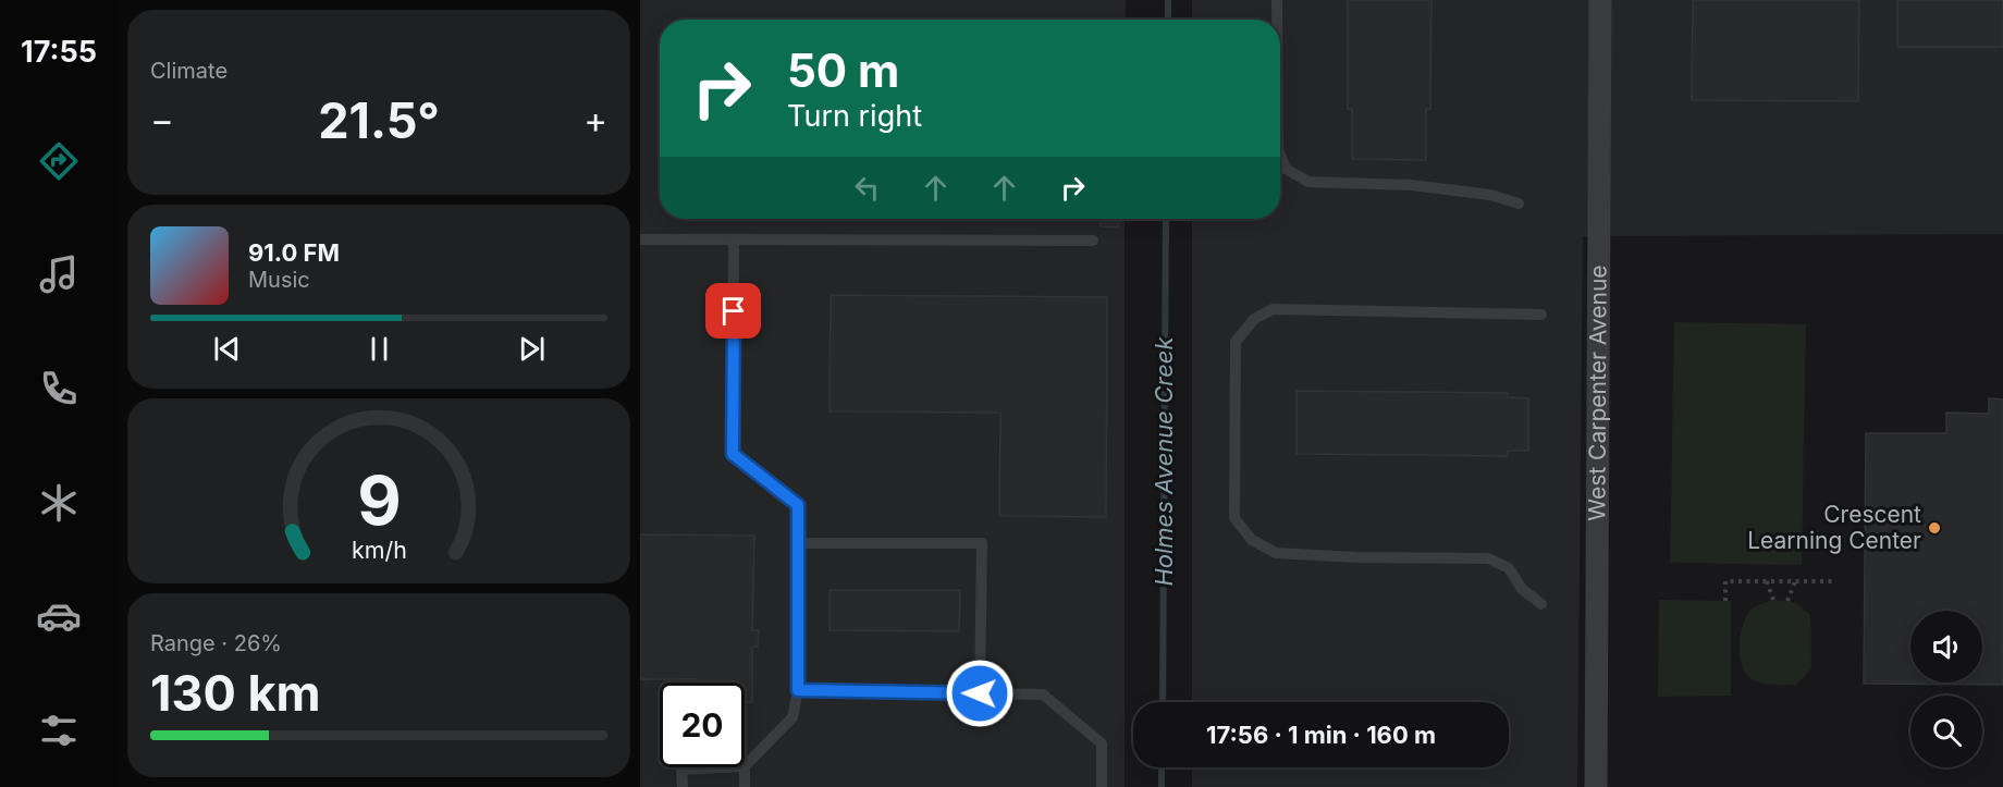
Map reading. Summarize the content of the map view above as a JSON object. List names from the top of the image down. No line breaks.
{"streets":{"street":["West Carpenter Avenue"]},"water":["Holmes Avenue Creek"],"places":["Crescent Learning Center"],"page":{"tabs":"17:55","tile":["Climate",["Range · 26%","130 km"]],"turn":["50 m","Turn right"],"heat":["−","21.5°","+"],"song":["91.0 FM","Music"],"limit":"20","trip":"17:56 · 1 min · 160 m","gauge":["9","km/h"]}}
